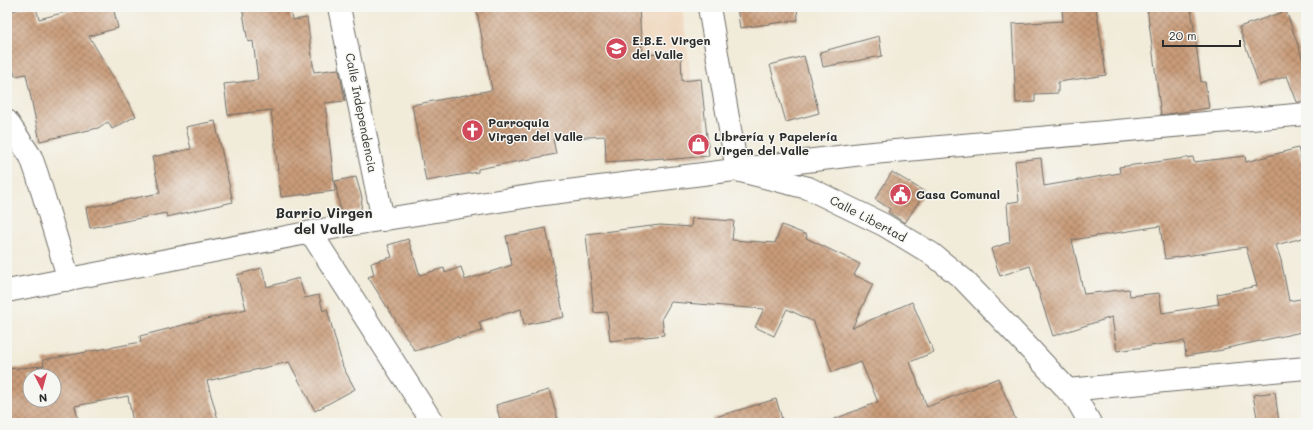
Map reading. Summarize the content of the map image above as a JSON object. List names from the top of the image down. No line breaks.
{"streets":{"street":["Calle Independencia","Calle Libertad"]},"districts":["Barrio Virgen del Valle"],"places":{"school or university":["E.B.E. Virgen del Valle"],"church":["Parroquia Virgen del Valle"],"shop":["Librería y Papelería Virgen del Valle"],"public building":["Casa Comunal"]},"scale_bar":"20 m","north":"bottom"}
